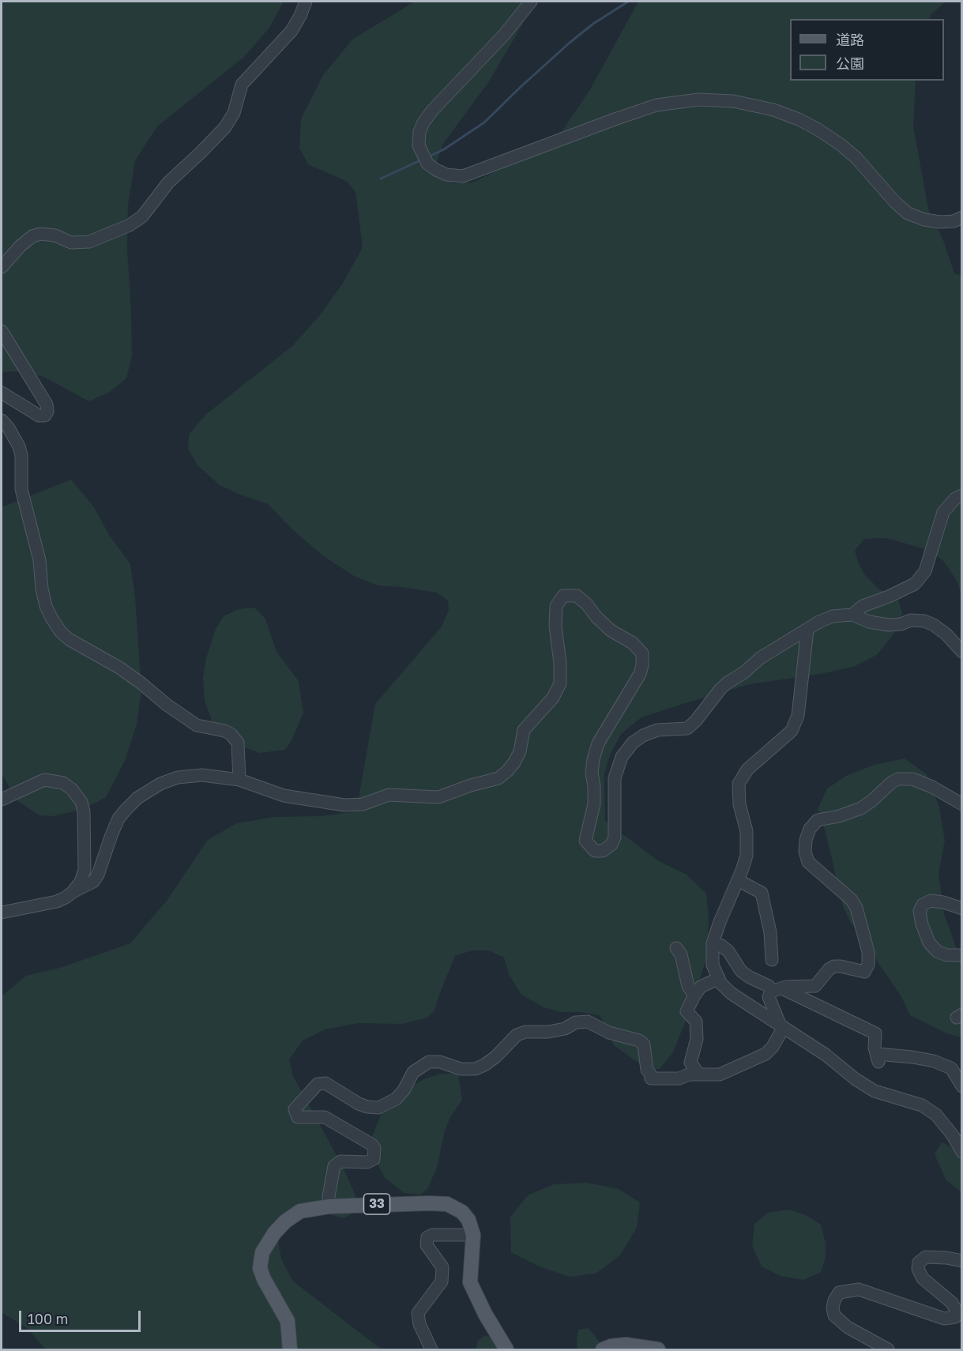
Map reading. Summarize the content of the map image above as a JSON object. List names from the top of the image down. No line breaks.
{"streets":{"main road":["33"]},"legend":["道路","公園"],"scale_bar":"100 m"}
